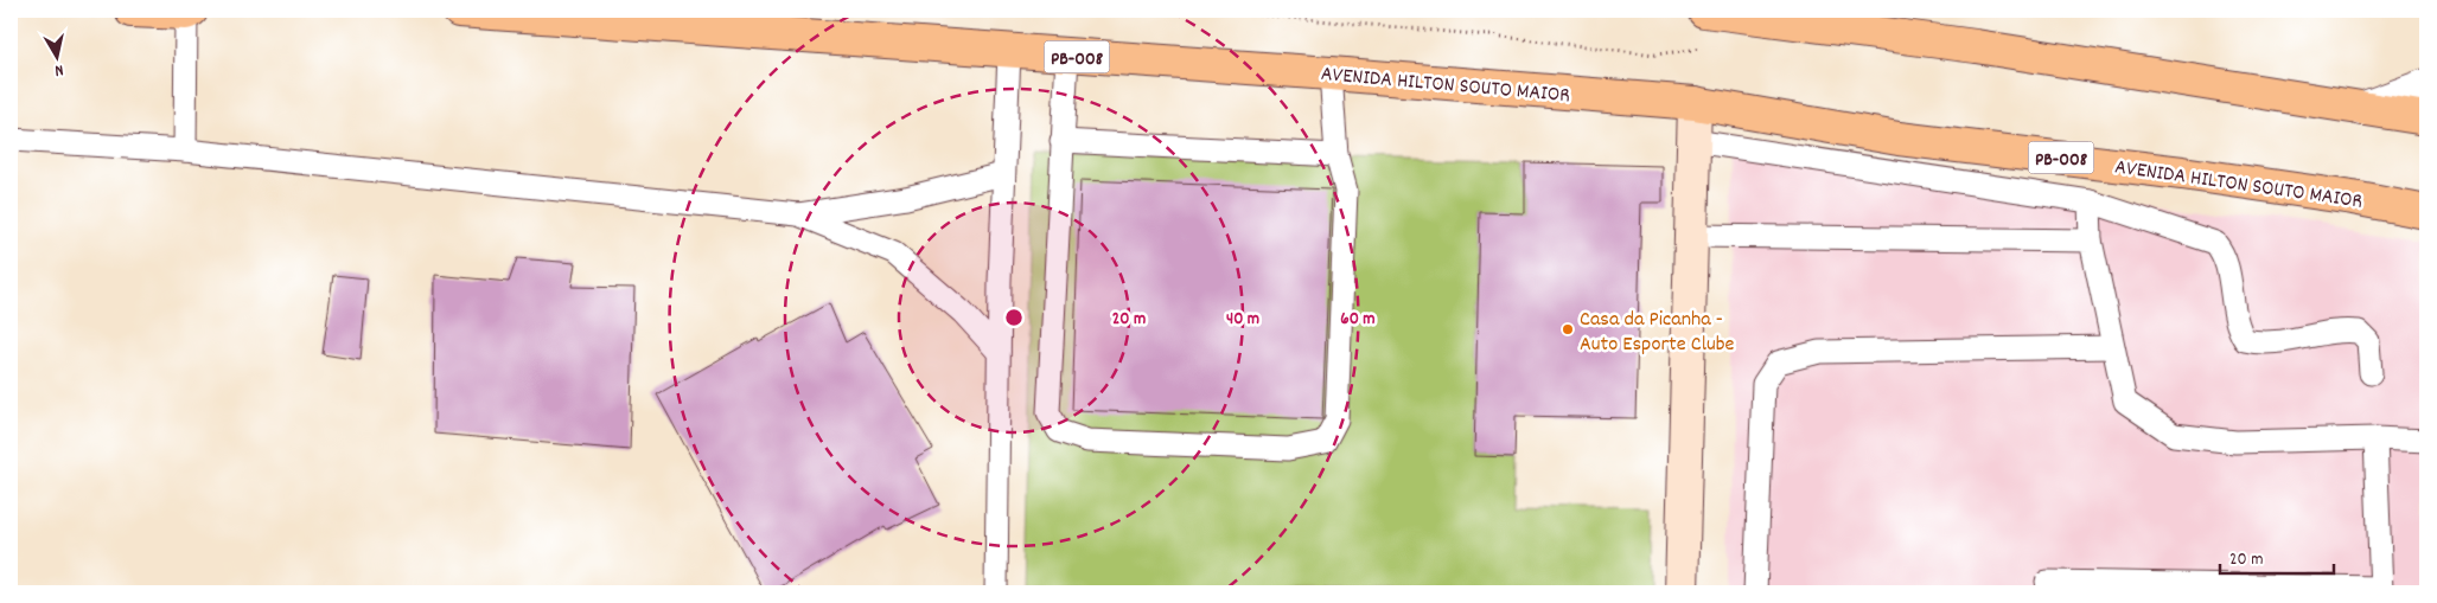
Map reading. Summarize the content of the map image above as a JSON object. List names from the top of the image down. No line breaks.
{"streets":{"main road":["PB-008","AVENIDA HILTON SOUTO MAIOR"]},"places":["Casa da Picanha - Auto Esporte Clube"],"scale_bar":"20 m","north":"bottom","rings":["20 m","40 m","60 m"]}
